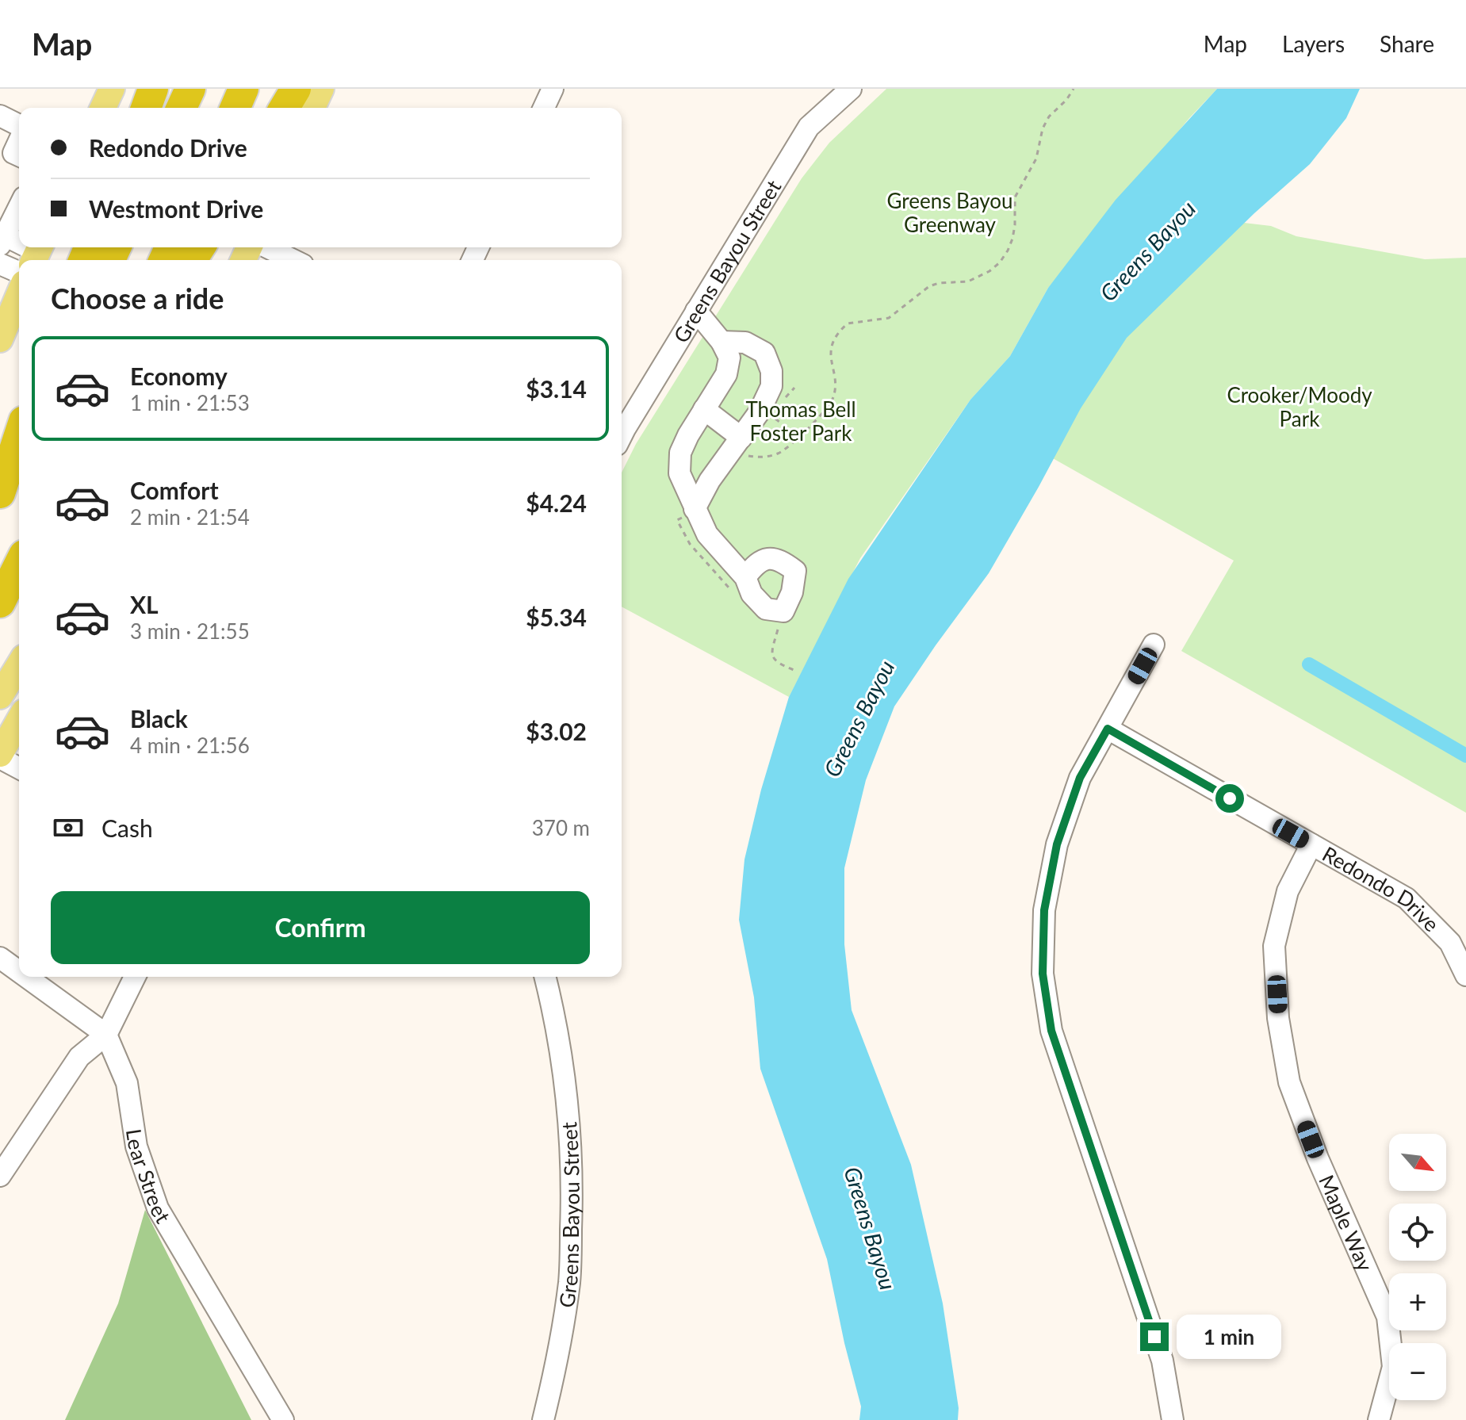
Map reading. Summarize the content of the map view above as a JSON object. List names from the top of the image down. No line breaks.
{"streets":{"street":["Greens Bayou Street","Redondo Drive","Lear Street","Maple Way"]},"crossings":[["Redondo Drive","Maple Way"]],"water":["Greens Bayou"],"parks":["Greens Bayou Greenway","Crooker/Moody Park","Thomas Bell Foster Park"],"north":"bottom right","page":{"header":"Map","nav":["Map","Layers","Share"],"banner":["Redondo Drive","Westmont Drive"],"heading":"Choose a ride","list":[{"name":"Economy","note":"1 min · 21:53","value":"$3.14"},{"name":"Comfort","note":"2 min · 21:54","value":"$4.24"},{"name":"XL","note":"3 min · 21:55","value":"$5.34"},{"name":"Black","note":"4 min · 21:56","value":"$3.02"}],"pay":["Cash","370 m"],"buttons":"Confirm","map_buttons":["+","−"],"bubble":"1 min"}}
